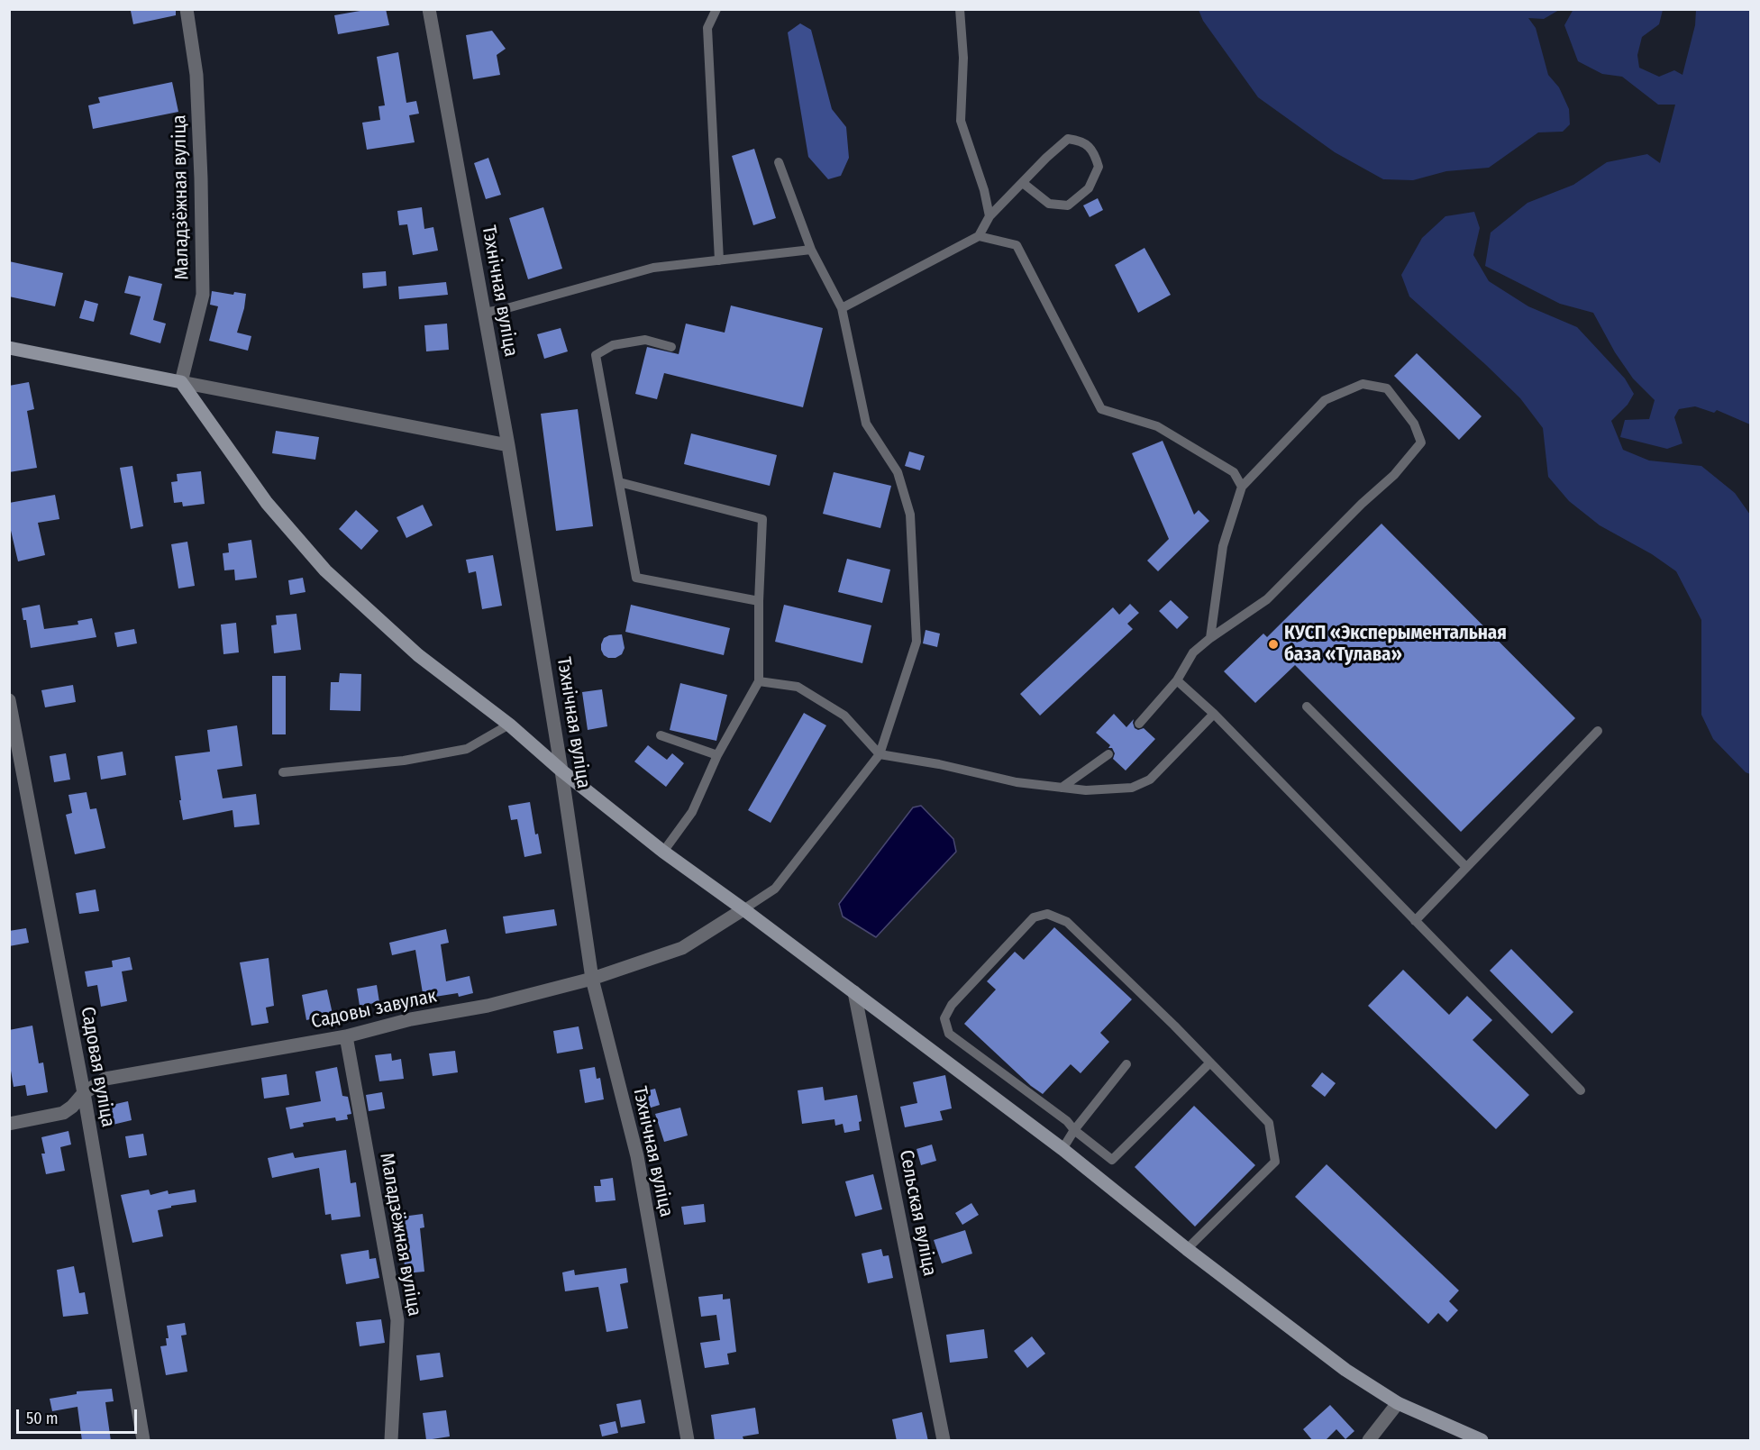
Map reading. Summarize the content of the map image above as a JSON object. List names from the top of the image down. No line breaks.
{"streets":{"street":["Маладзёжная вуліца","Тэхнічная вуліца","Садовы завулак","Садовая вуліца","Сельская вуліца"]},"crossings":[["Маладзёжная вуліца","Садовы завулак"],["Тэхнічная вуліца","Садовы завулак"],["Садовы завулак","Садовая вуліца"]],"places":["КУСП «Эксперыментальная база «Тулава»"],"scale_bar":"50 m"}
